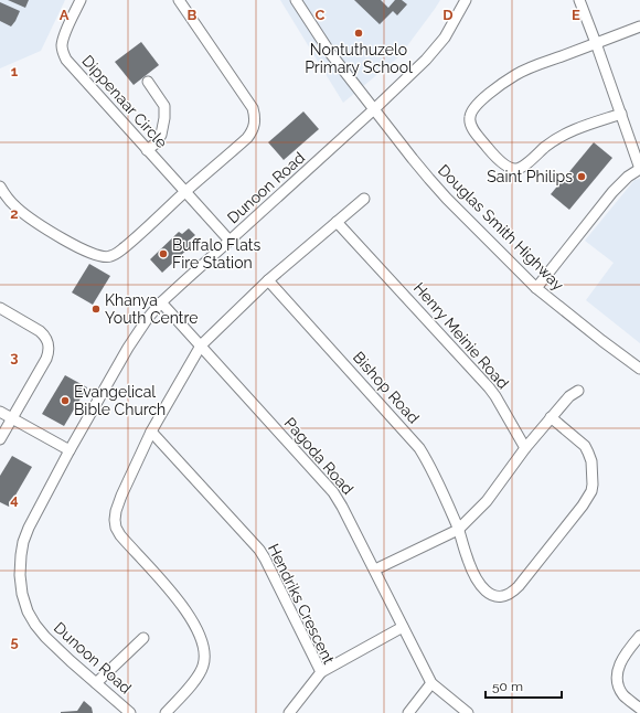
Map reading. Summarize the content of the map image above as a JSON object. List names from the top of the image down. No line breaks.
{"streets":{"street":["Dippenaar Circle","Dunoon Road","Douglas Smith Highway","Henry Meinie Road","Bishop Road","Pagoda Road","Hendriks Crescent"]},"crossings":[["Dippenaar Circle","Dunoon Road"],["Dunoon Road","Douglas Smith Highway"],["Dunoon Road","Pagoda Road"]],"places":["Nontuthuzelo Primary School","Saint Philips","Buffalo Flats Fire Station","Khanya Youth Centre","Evangelical Bible Church"],"scale_bar":"50 m","grid":{"columns":["A","B","C","D","E"],"rows":["1","2","3","4","5"]}}
